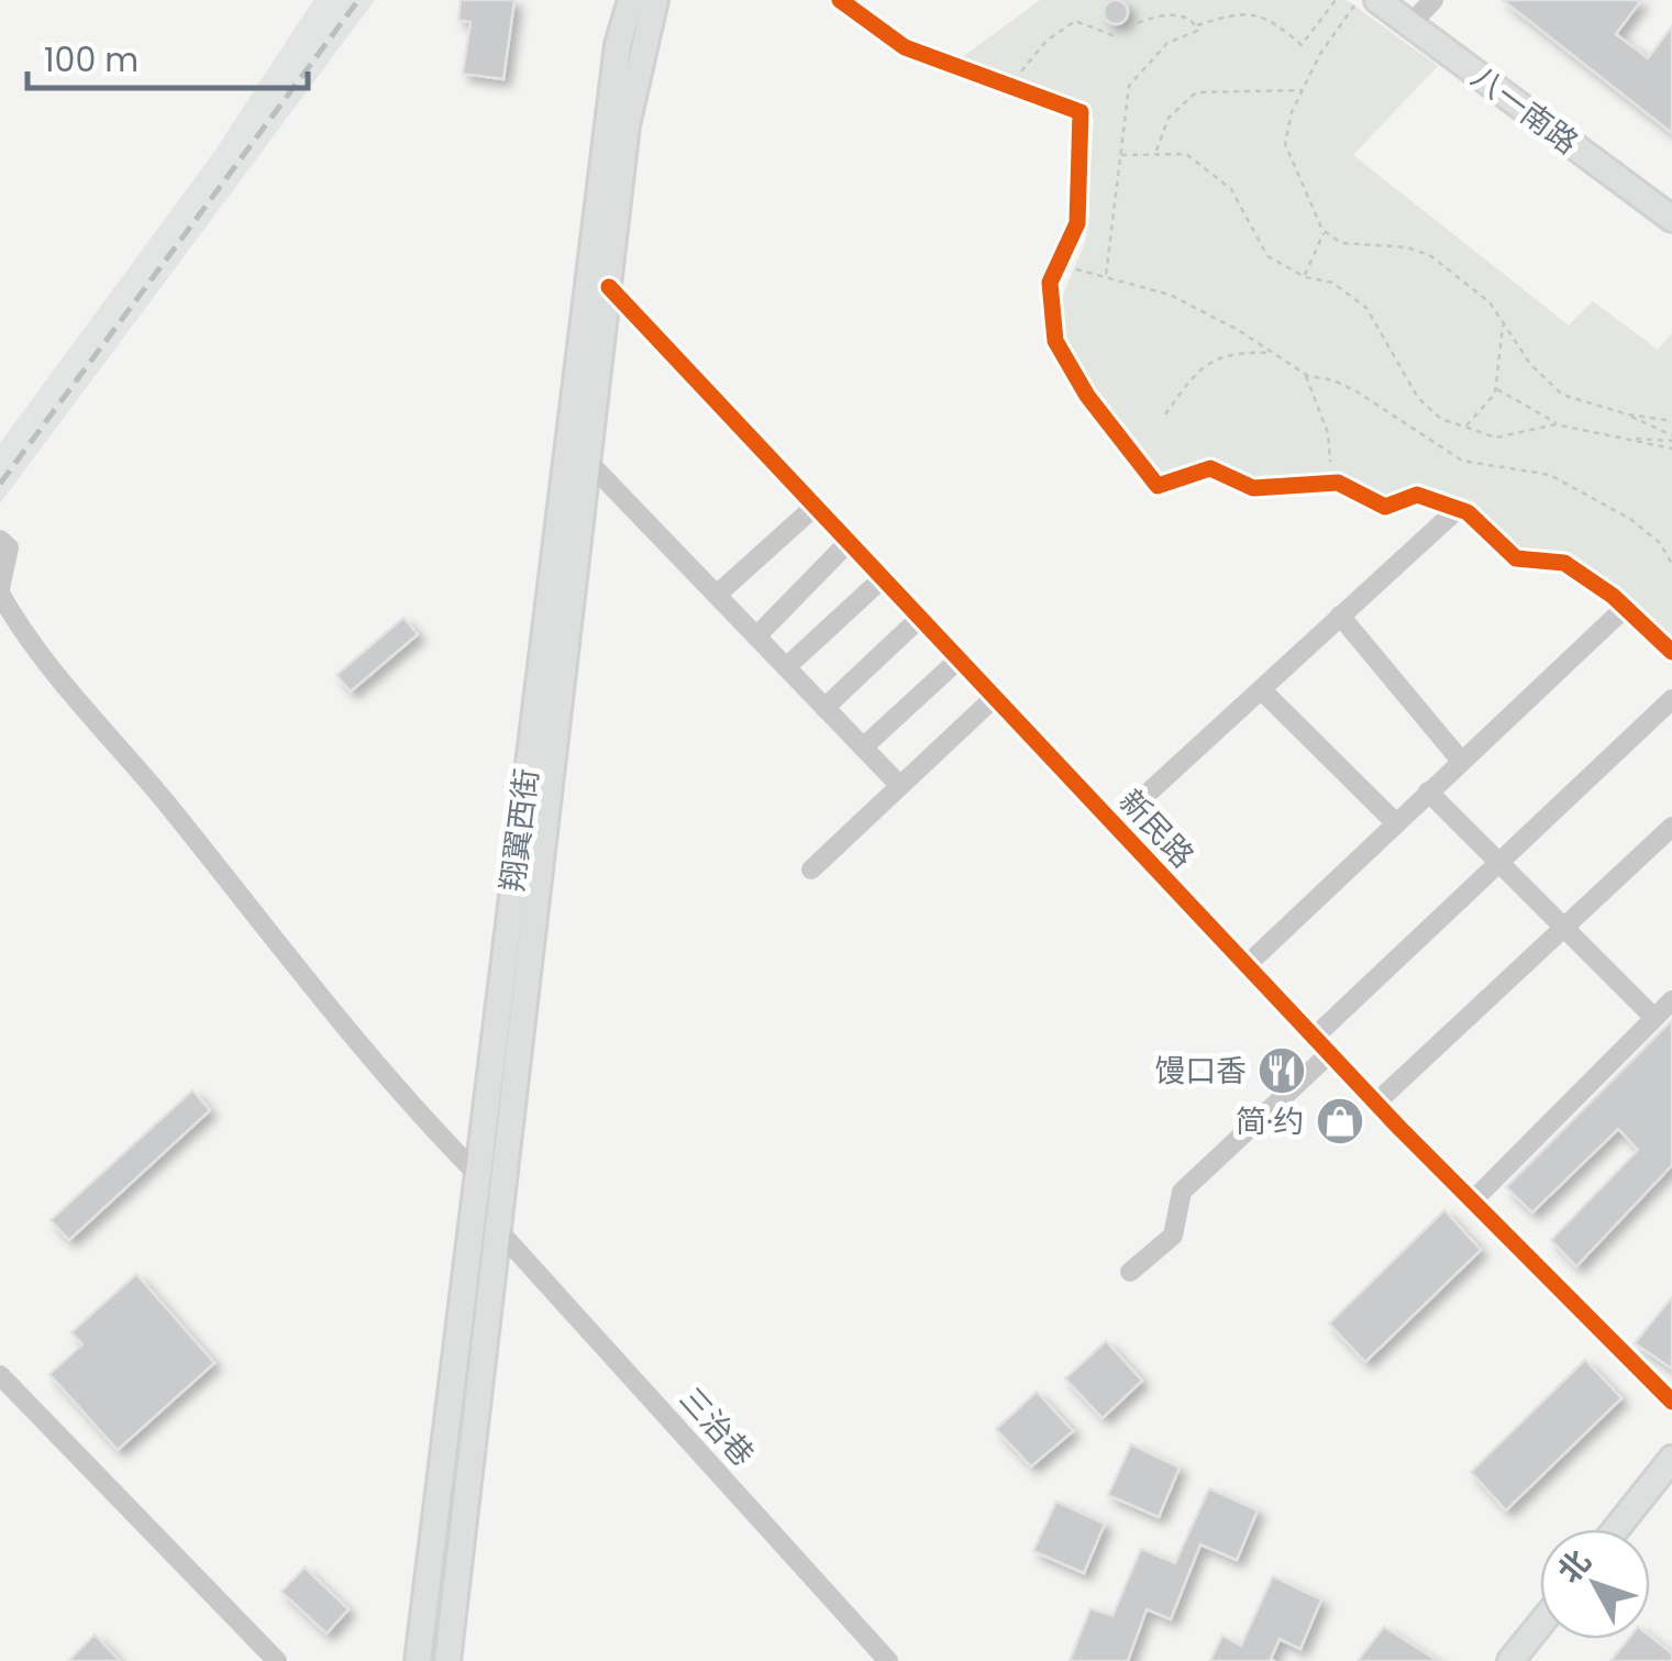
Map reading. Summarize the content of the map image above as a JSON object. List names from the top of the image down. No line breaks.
{"streets":{"main road":["八一南路","翔翼西街"],"street":["新民路","三治巷"]},"crossings":[["新民路","翔翼西街"],["翔翼西街","三治巷"]],"places":{"restaurant":["馒口香"],"shop":["简·约"]},"scale_bar":"100 m","north":"top left"}
